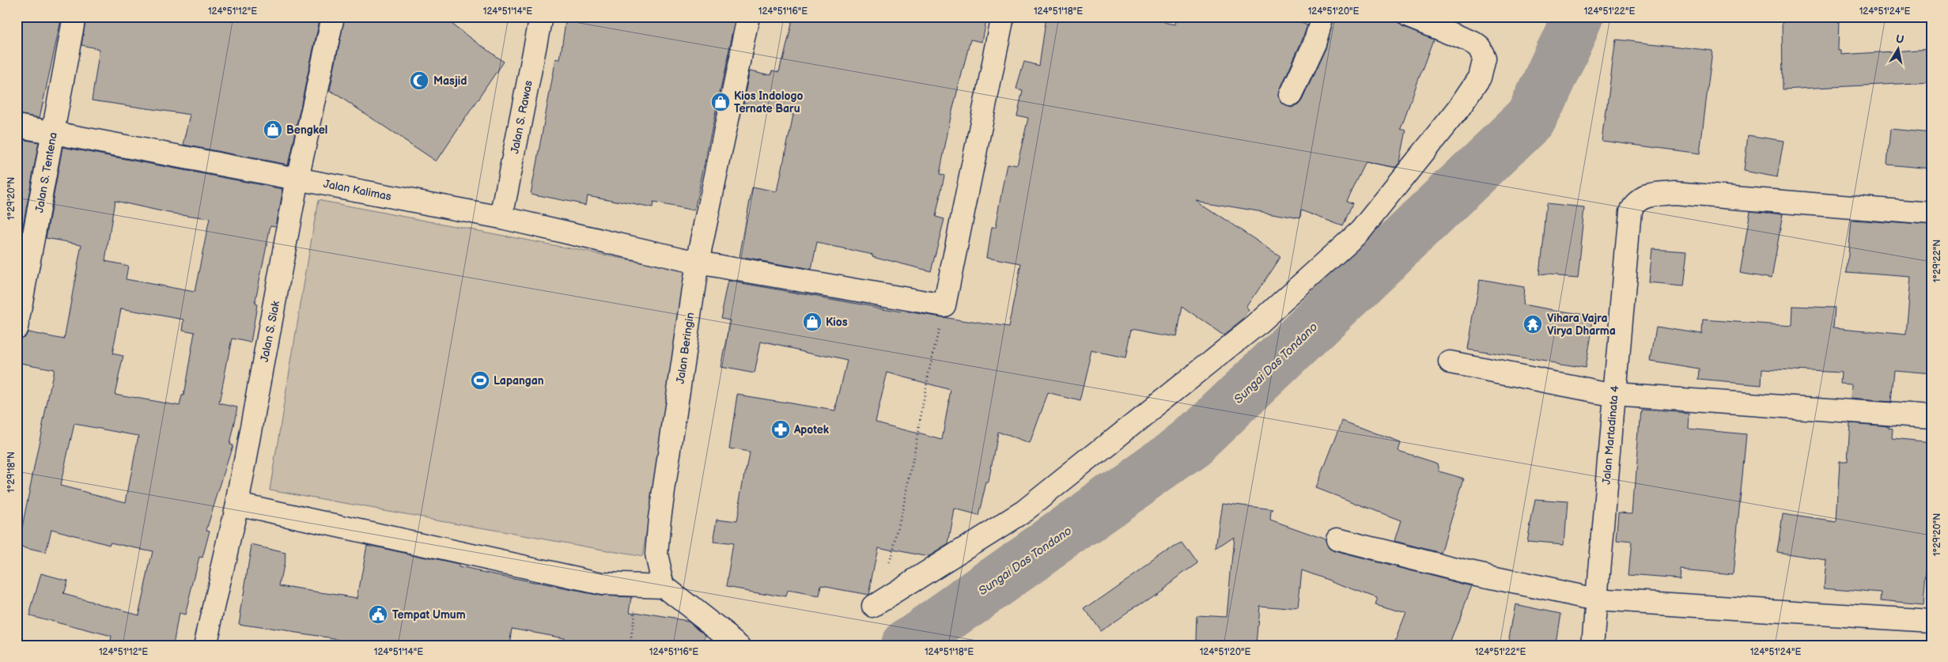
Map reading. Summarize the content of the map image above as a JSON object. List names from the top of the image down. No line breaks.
{"streets":{"street":["Jalan S. Rawas","Jalan S. Tentena","Jalan Kalimas","Jalan S. Siak","Jalan Beringin","Jalan Martadinata 4"]},"crossings":[["Jalan S. Rawas","Jalan Kalimas"],["Jalan S. Tentena","Jalan Kalimas"],["Jalan Kalimas","Jalan S. Siak"],["Jalan Kalimas","Jalan Beringin"]],"water":["Sungai Das Tondano"],"places":{"mosque":["Masjid"],"shop":["Kios Indologo Ternate Baru","Bengkel","Kios"],"temple":["Vihara Vajra Virya Dharma"],"sports":["Lapangan"],"pharmacy":["Apotek"],"public building":["Tempat Umum"]},"north":"top","coordinates":["124°51'12\"E","124°51'14\"E","124°51'16\"E","124°51'18\"E","124°51'20\"E","124°51'22\"E","124°51'24\"E","1°29'20\"N","1°29'22\"N","1°29'18\"N"]}
